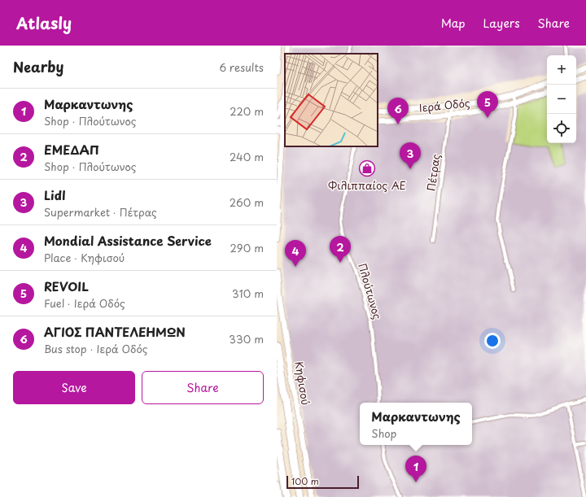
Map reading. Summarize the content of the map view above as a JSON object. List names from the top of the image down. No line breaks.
{"streets":{"main road":["Ιερά Οδός","Κηφισού"],"street":["Πέτρας","Πλούτωνος"]},"crossings":[["Ιερά Οδός","Πέτρας"]],"places":{"shop":["Φιλιππαίος ΑΕ"]},"scale_bar":"100 m","page":{"header":"Atlasly","nav":["Map","Layers","Share"],"heading":["Nearby","6 results"],"map_buttons":["+","−"],"list":[{"mark":"1","name":"Μαρκαντωνης","note":"Shop · Πλούτωνος","value":"220 m"},{"mark":"2","name":"ΕΜΕΔΑΠ","note":"Shop · Πλούτωνος","value":"240 m"},{"mark":"3","name":"Lidl","note":"Supermarket · Πέτρας","value":"260 m"},{"mark":"4","name":"Mondial Assistance Service","note":"Place · Κηφισού","value":"290 m"},{"mark":"5","name":"REVOIL","note":"Fuel · Ιερά Οδός","value":"310 m"},{"mark":"6","name":"ΑΓΙΟΣ ΠΑΝΤΕΛΕΗΜΩΝ","note":"Bus stop · Ιερά Οδός","value":"330 m"}],"pins":["5","6","3","2","4","1"],"buttons":["Save","Share"],"popup":["Μαρκαντωνης","Shop"],"scale":"100 m"}}
